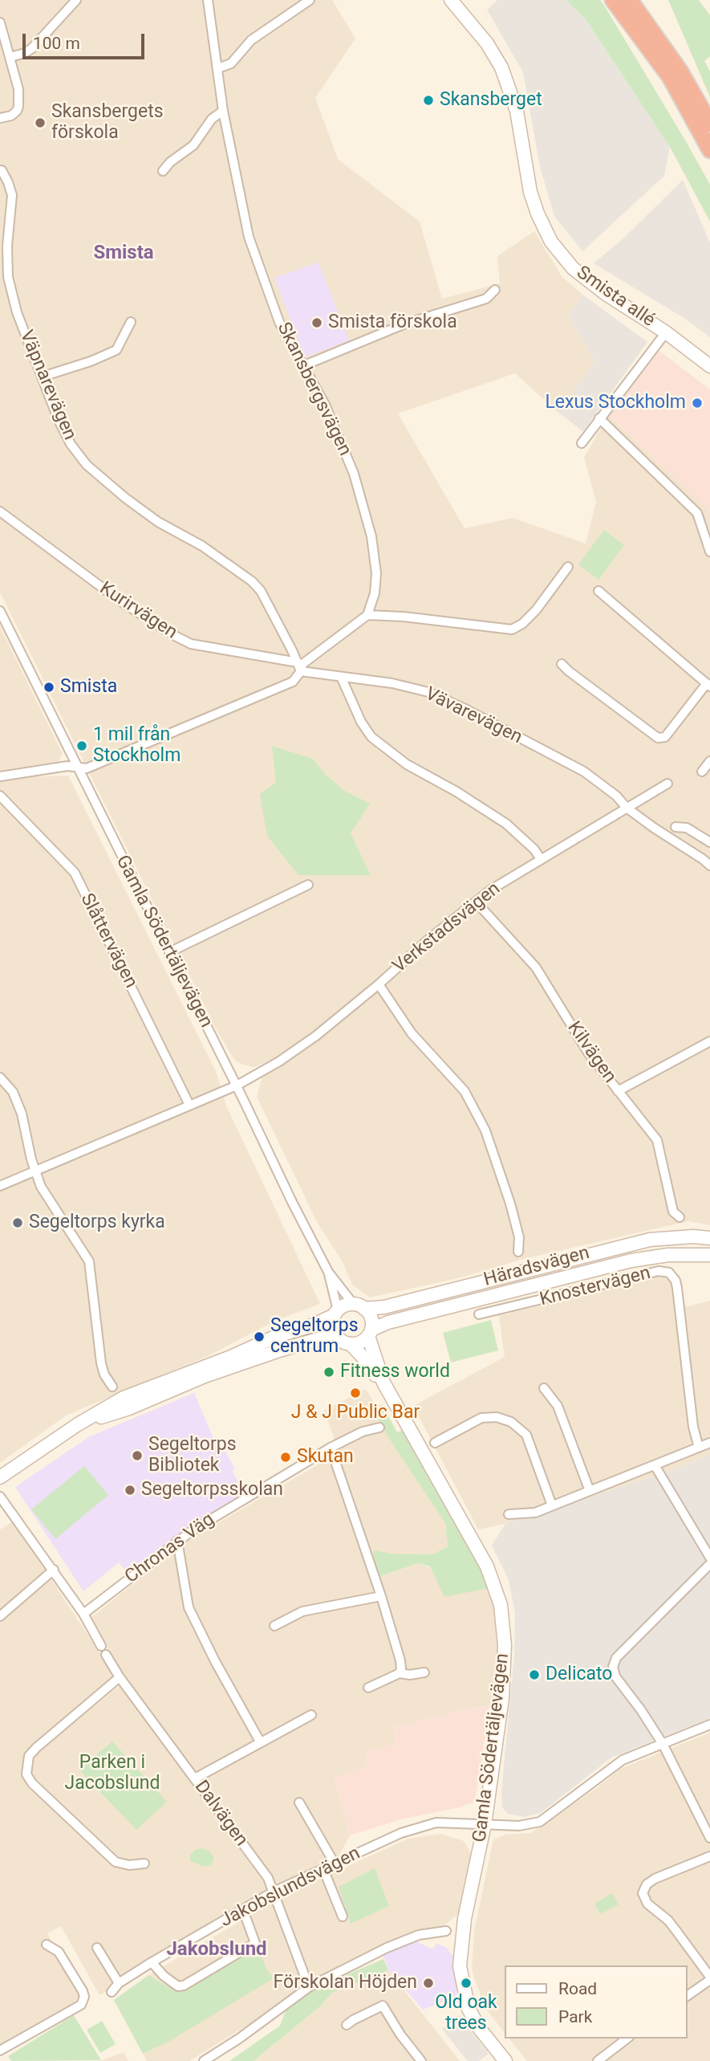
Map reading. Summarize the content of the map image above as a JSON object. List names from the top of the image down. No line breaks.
{"streets":{"street":["Smista allé","Väpnarevägen","Skansbergsvägen","Kurirvägen","Vävarevägen","Verkstadsvägen","Slåttervägen","Gamla Södertäljevägen","Kilvägen","Häradsvägen","Knostervägen","Chronas Väg","Dalvägen","Jakobslundsvägen"]},"crossings":[["Väpnarevägen","Kurirvägen"],["Väpnarevägen","Vävarevägen"],["Vävarevägen","Verkstadsvägen"],["Verkstadsvägen","Slåttervägen"],["Verkstadsvägen","Gamla Södertäljevägen"],["Verkstadsvägen","Kilvägen"],["Gamla Södertäljevägen","Häradsvägen"],["Gamla Södertäljevägen","Jakobslundsvägen"],["Dalvägen","Jakobslundsvägen"]],"districts":["Smista","Jakobslund"],"parks":["Parken i Jacobslund"],"places":["Skansberget","Skansbergets förskola","Smista förskola","Lexus Stockholm","Smista","1 mil från Stockholm","Segeltorps kyrka","Segeltorps centrum","Fitness world","J & J Public Bar","Segeltorps Bibliotek","Skutan","Segeltorpsskolan","Delicato","Förskolan Höjden","Old oak trees"],"legend":["Road","Park"],"scale_bar":"100 m"}
